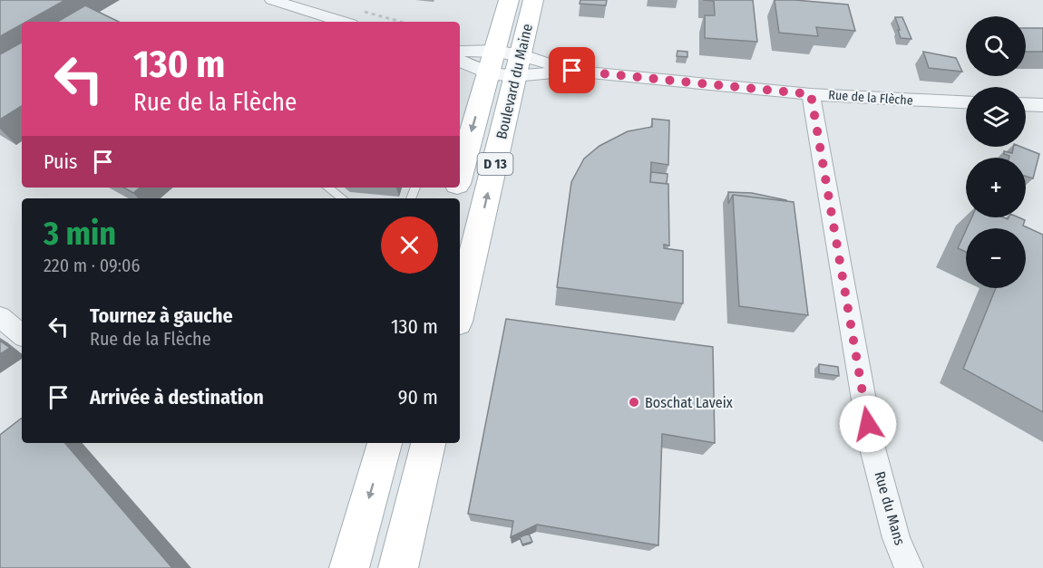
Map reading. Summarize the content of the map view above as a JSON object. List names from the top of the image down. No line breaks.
{"streets":{"main road":["Boulevard du Maine","D 13"],"street":["Rue de la Flèche","Rue du Mans"]},"crossings":[["Boulevard du Maine","Rue de la Flèche"],["Rue de la Flèche","Rue du Mans"]],"places":["Boschat Laveix"],"page":{"map_buttons":["+","−"],"turn":["130 m","Rue de la Flèche"],"then":"Puis","heading":["3 min","220 m · 09:06"],"list":[{"name":"Tournez à gauche","note":"Rue de la Flèche","value":"130 m"},{"name":"Arrivée à destination","value":"90 m"}]}}
